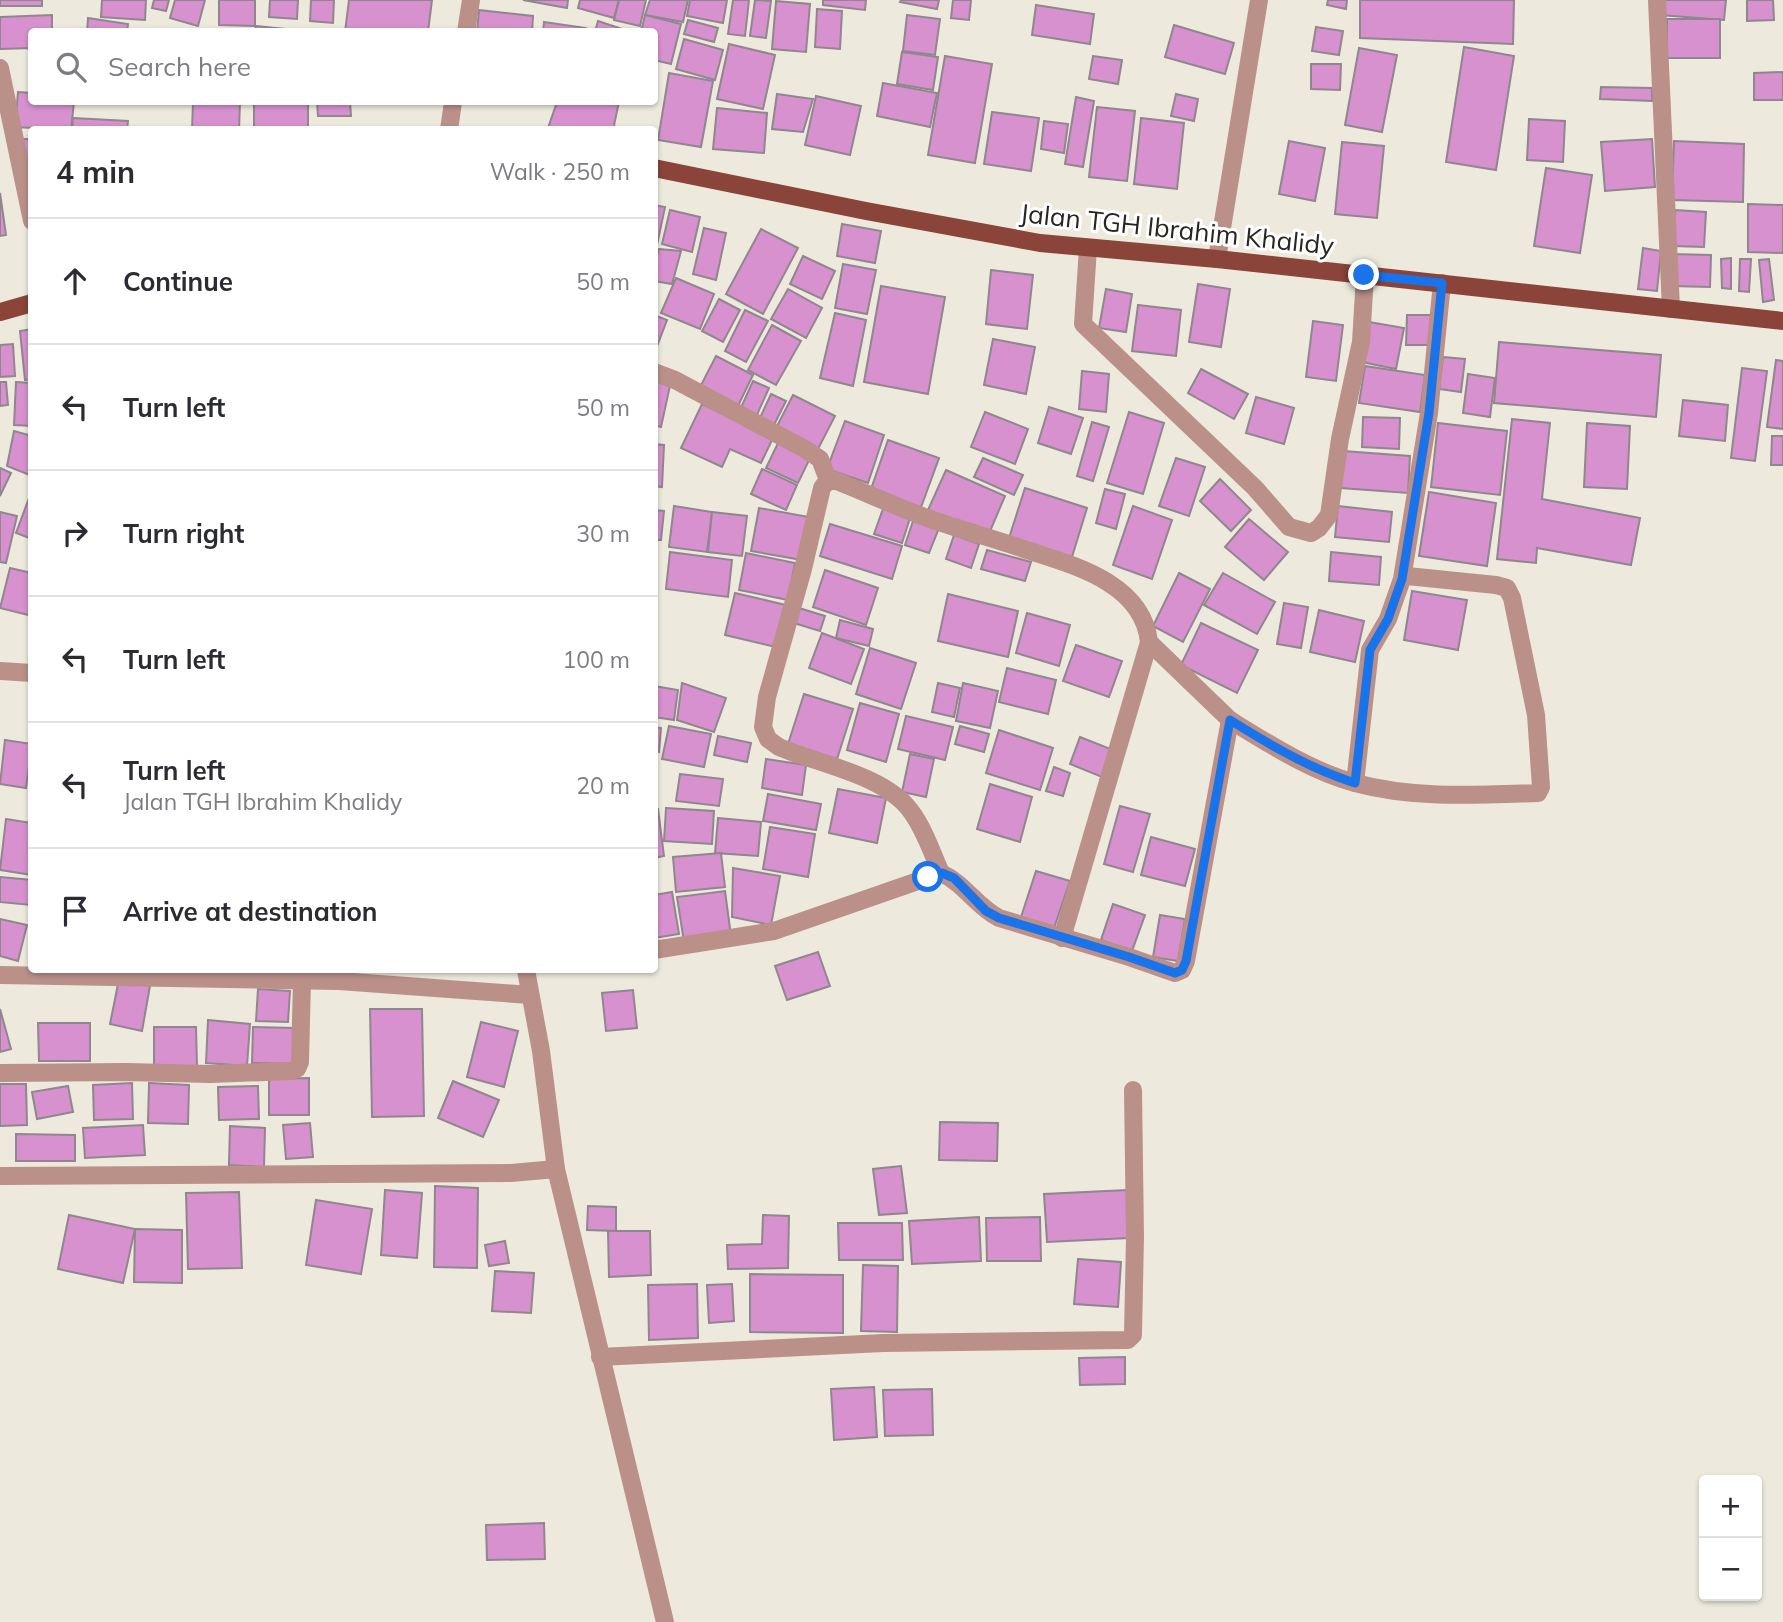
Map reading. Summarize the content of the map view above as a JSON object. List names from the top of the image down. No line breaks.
{"streets":{"main road":["Jalan TGH Ibrahim Khalidy"]},"page":{"search":"Search here","heading":["4 min","Walk · 250 m"],"list":[["Continue","50 m"],["Turn left","50 m"],["Turn right","30 m"],["Turn left","100 m"],["Turn left","Jalan TGH Ibrahim Khalidy","20 m"],"Arrive at destination"],"map_buttons":["+","−"]}}
